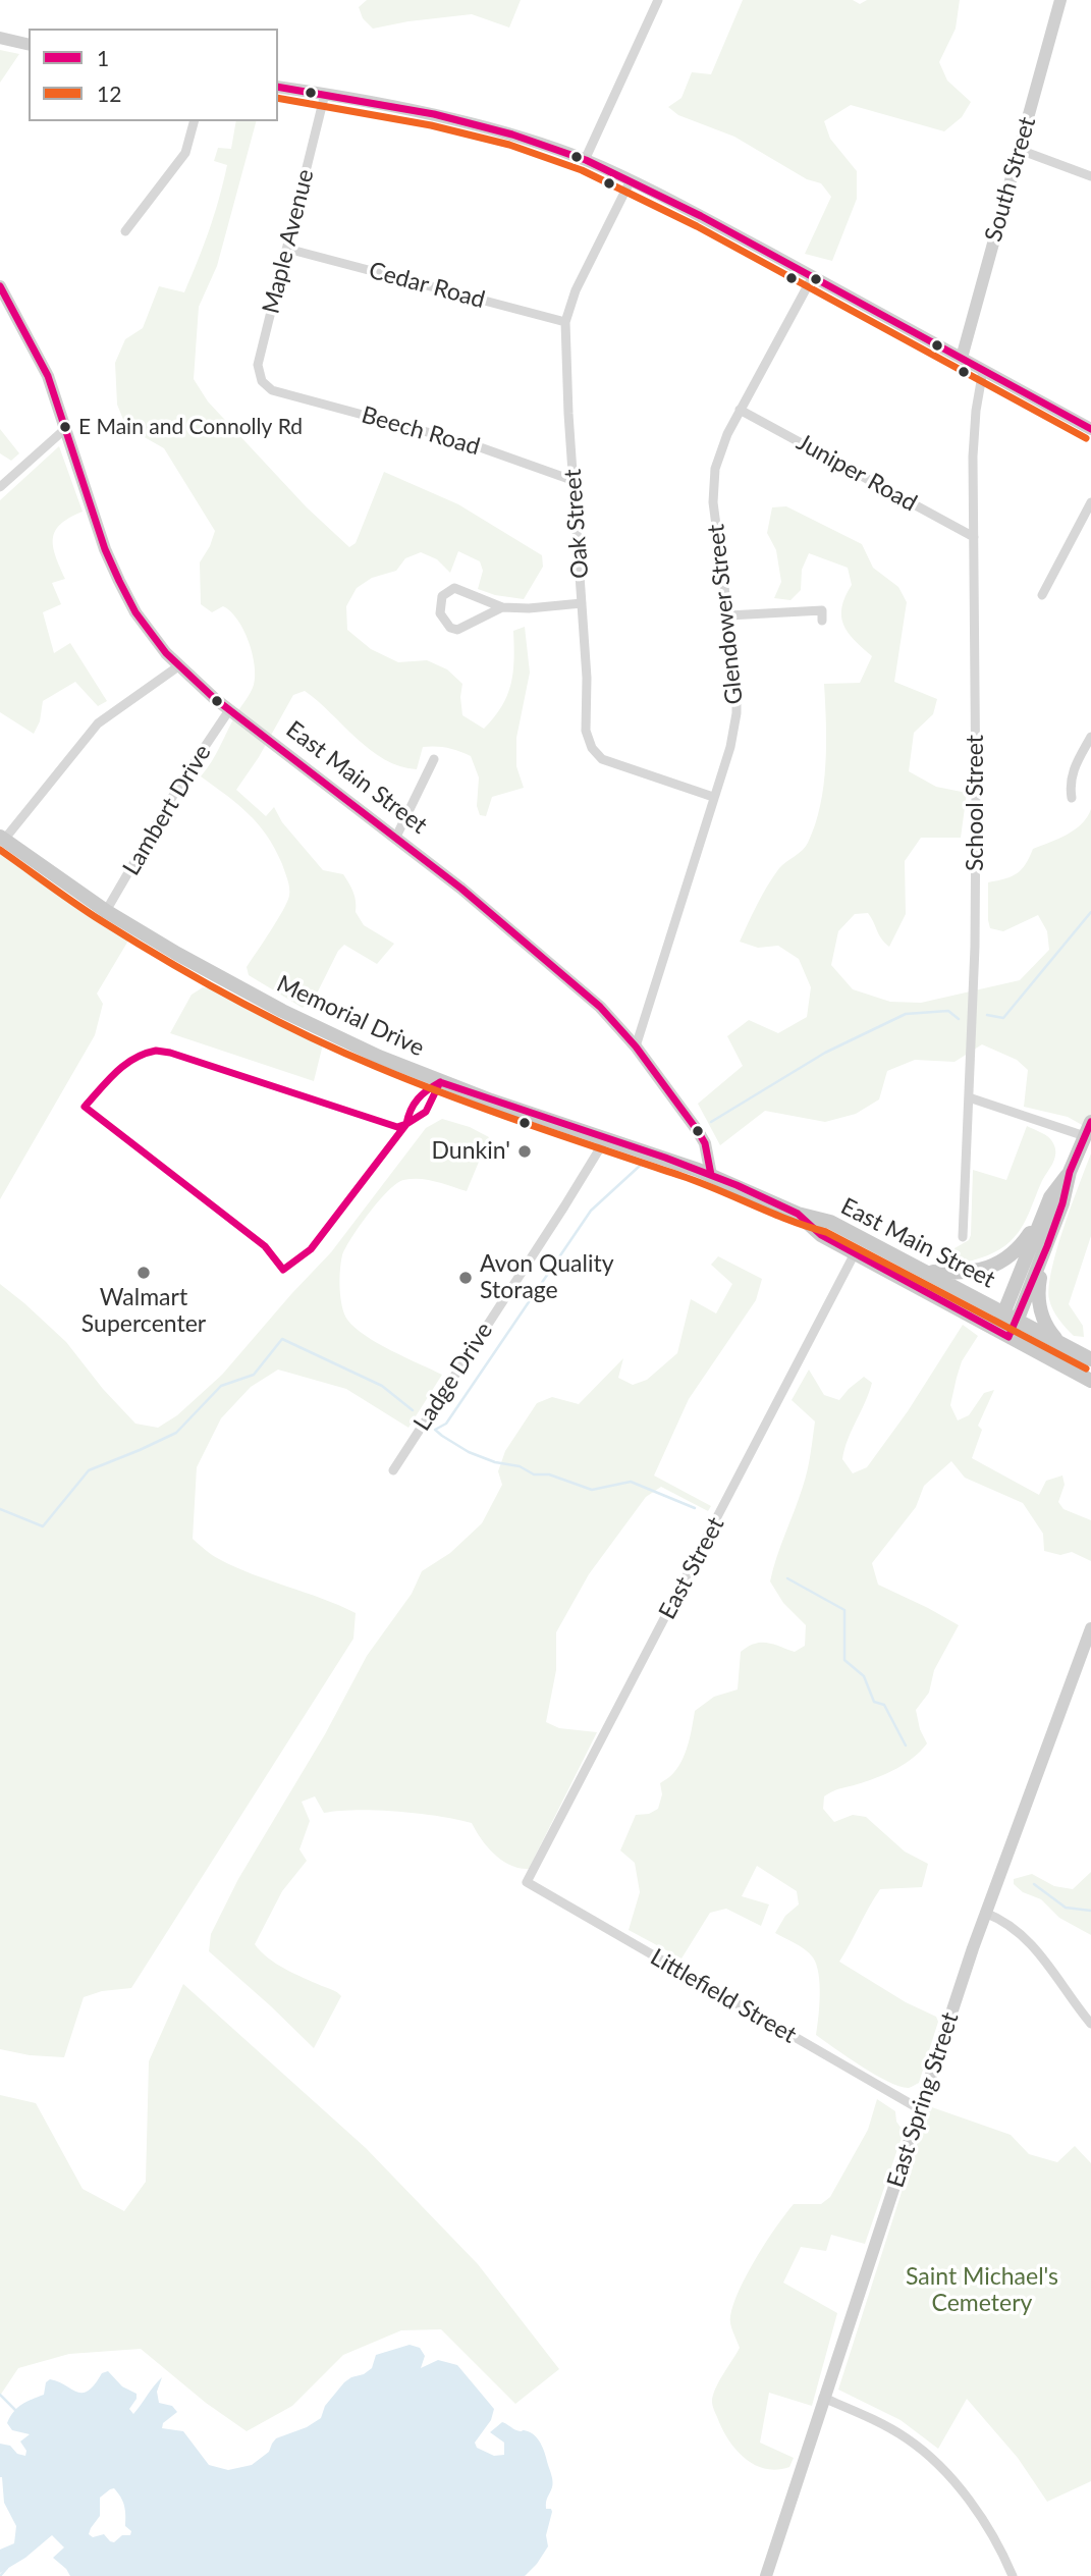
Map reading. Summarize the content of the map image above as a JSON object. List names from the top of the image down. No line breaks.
{"streets":{"main road":["South Street","East Main Street","Memorial Drive","East Spring Street"],"street":["Maple Avenue","Cedar Road","Beech Road","Juniper Road","Oak Street","Glendower Street","School Street","Lambert Drive","Ladge Drive","East Street","Littlefield Street"]},"crossings":[["Maple Avenue","Cedar Road"],["Maple Avenue","Beech Road"],["Cedar Road","Oak Street"],["Beech Road","Oak Street"],["Juniper Road","Glendower Street"],["Juniper Road","School Street"],["Oak Street","Glendower Street"],["Glendower Street","East Main Street"],["East Main Street","Lambert Drive"],["East Main Street","Memorial Drive"],["East Main Street","East Street"],["Lambert Drive","Memorial Drive"],["Memorial Drive","Ladge Drive"],["East Street","Littlefield Street"],["Littlefield Street","East Spring Street"]],"parks":["Saint Michael's Cemetery"],"places":["E Main and Connolly Rd","Dunkin'","Walmart Supercenter","Avon Quality Storage"],"lines":["transit line 1","transit line 12"],"legend":["1","12"]}
